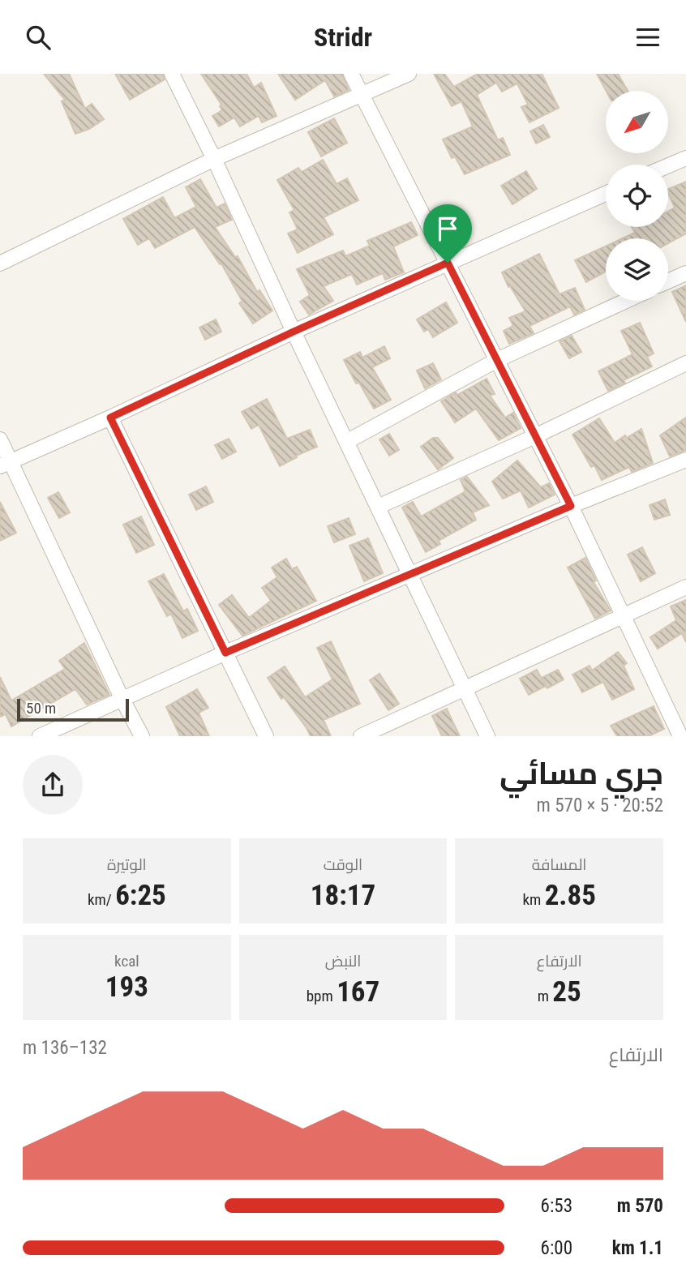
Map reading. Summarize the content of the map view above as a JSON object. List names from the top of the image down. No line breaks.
{"scale_bar":"50 m","north":"bottom left","page":{"header":"Stridr","scale":"50 m","heading":["جري مسائي","20:52 · 5 × 570 m"],"stats":[["المسافة","2.85 km"],["الوقت","18:17"],["الوتيرة","6:25 /km"],["الارتفاع","25 m"],["النبض","167 bpm"],["kcal","193"]],"chart":["الارتفاع","132–136 m"],"list":[{"name":"570 m","note":"6:53"},{"name":"1.1 km","note":"6:00"}]}}
